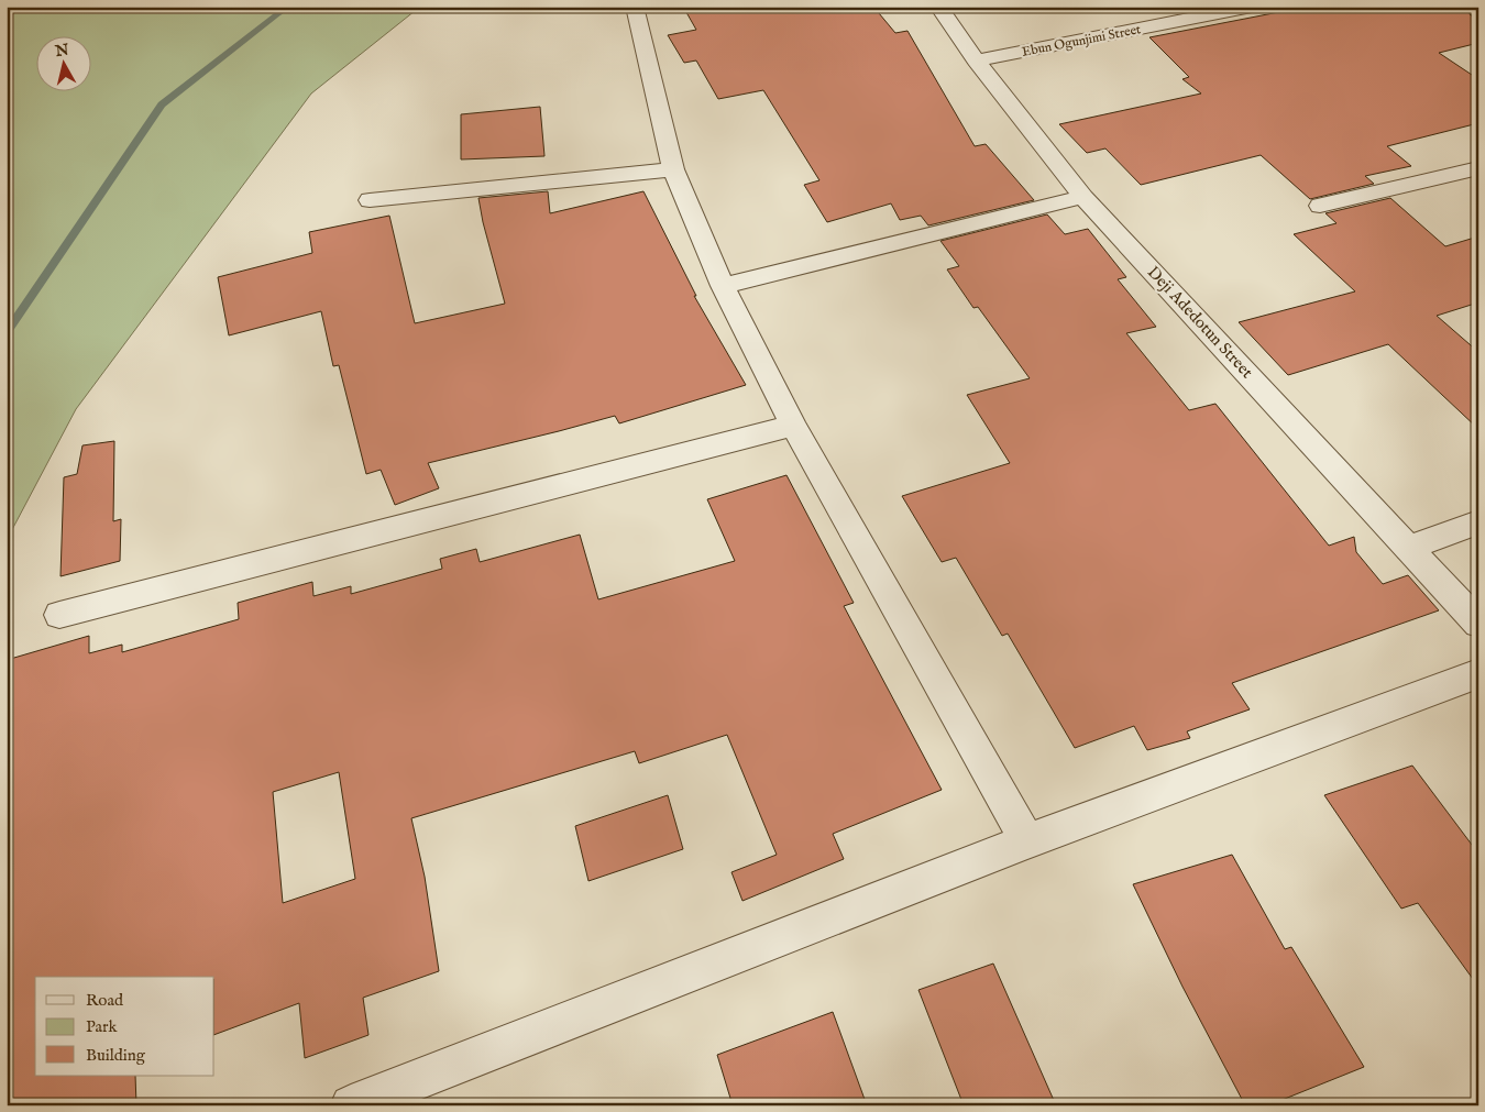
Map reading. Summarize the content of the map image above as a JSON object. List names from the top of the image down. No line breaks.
{"streets":{"street":["Ebun Ogunjimi Street","Deji Adedotun Street"]},"crossings":[["Ebun Ogunjimi Street","Deji Adedotun Street"]],"legend":["Road","Park","Building"],"north":"top"}
